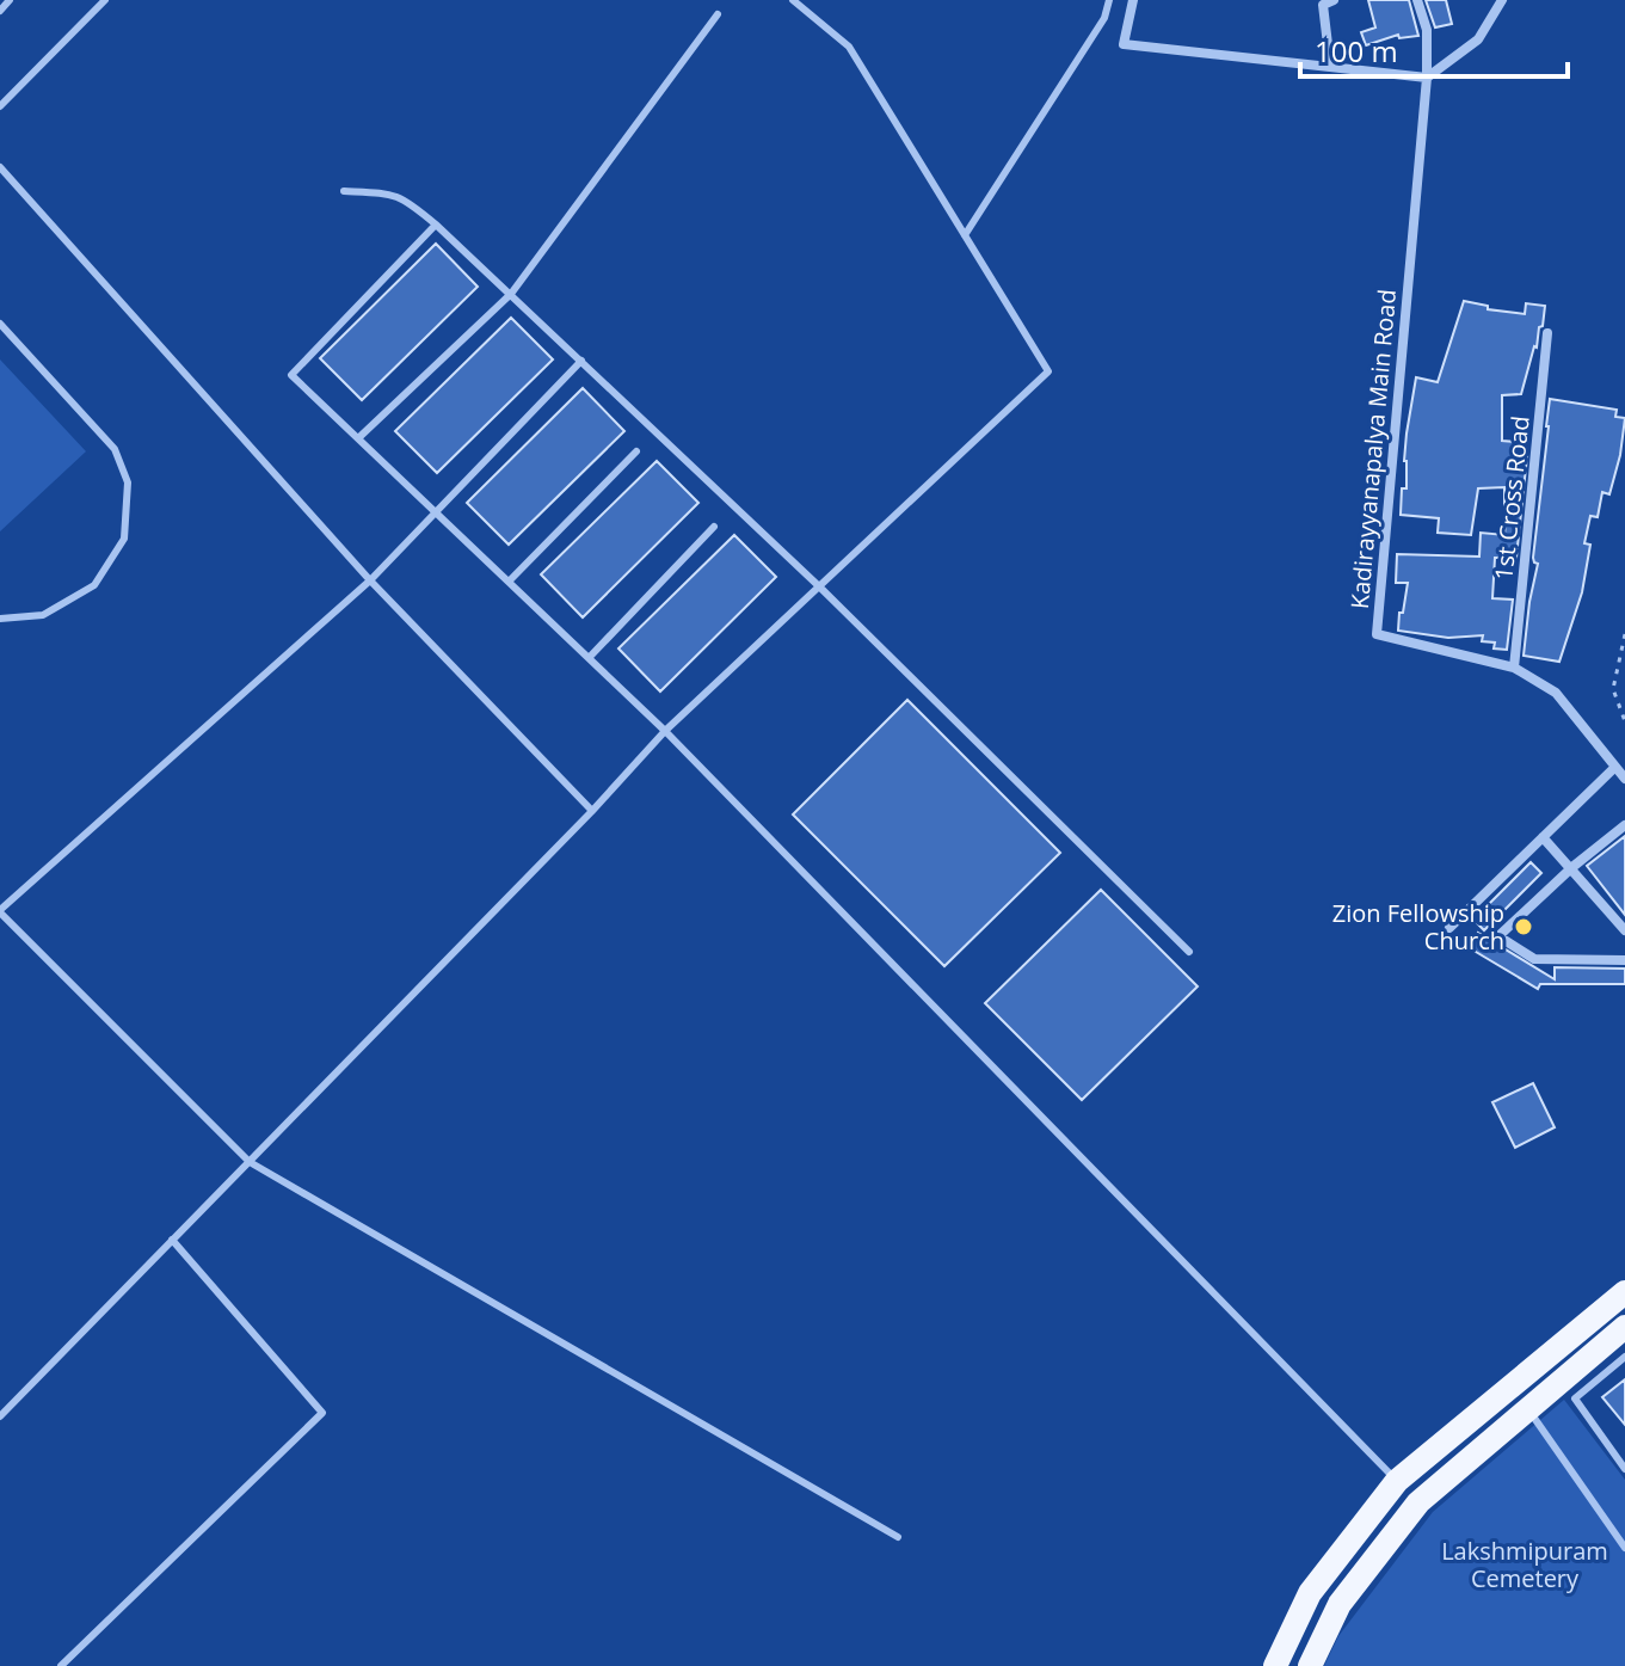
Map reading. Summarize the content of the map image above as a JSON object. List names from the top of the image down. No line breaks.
{"streets":{"street":["Kadirayyanapalya Main Road","1st Cross Road"]},"crossings":[["Kadirayyanapalya Main Road","1st Cross Road"]],"parks":["Lakshmipuram Cemetery"],"places":["Zion Fellowship Church"],"scale_bar":"100 m"}
